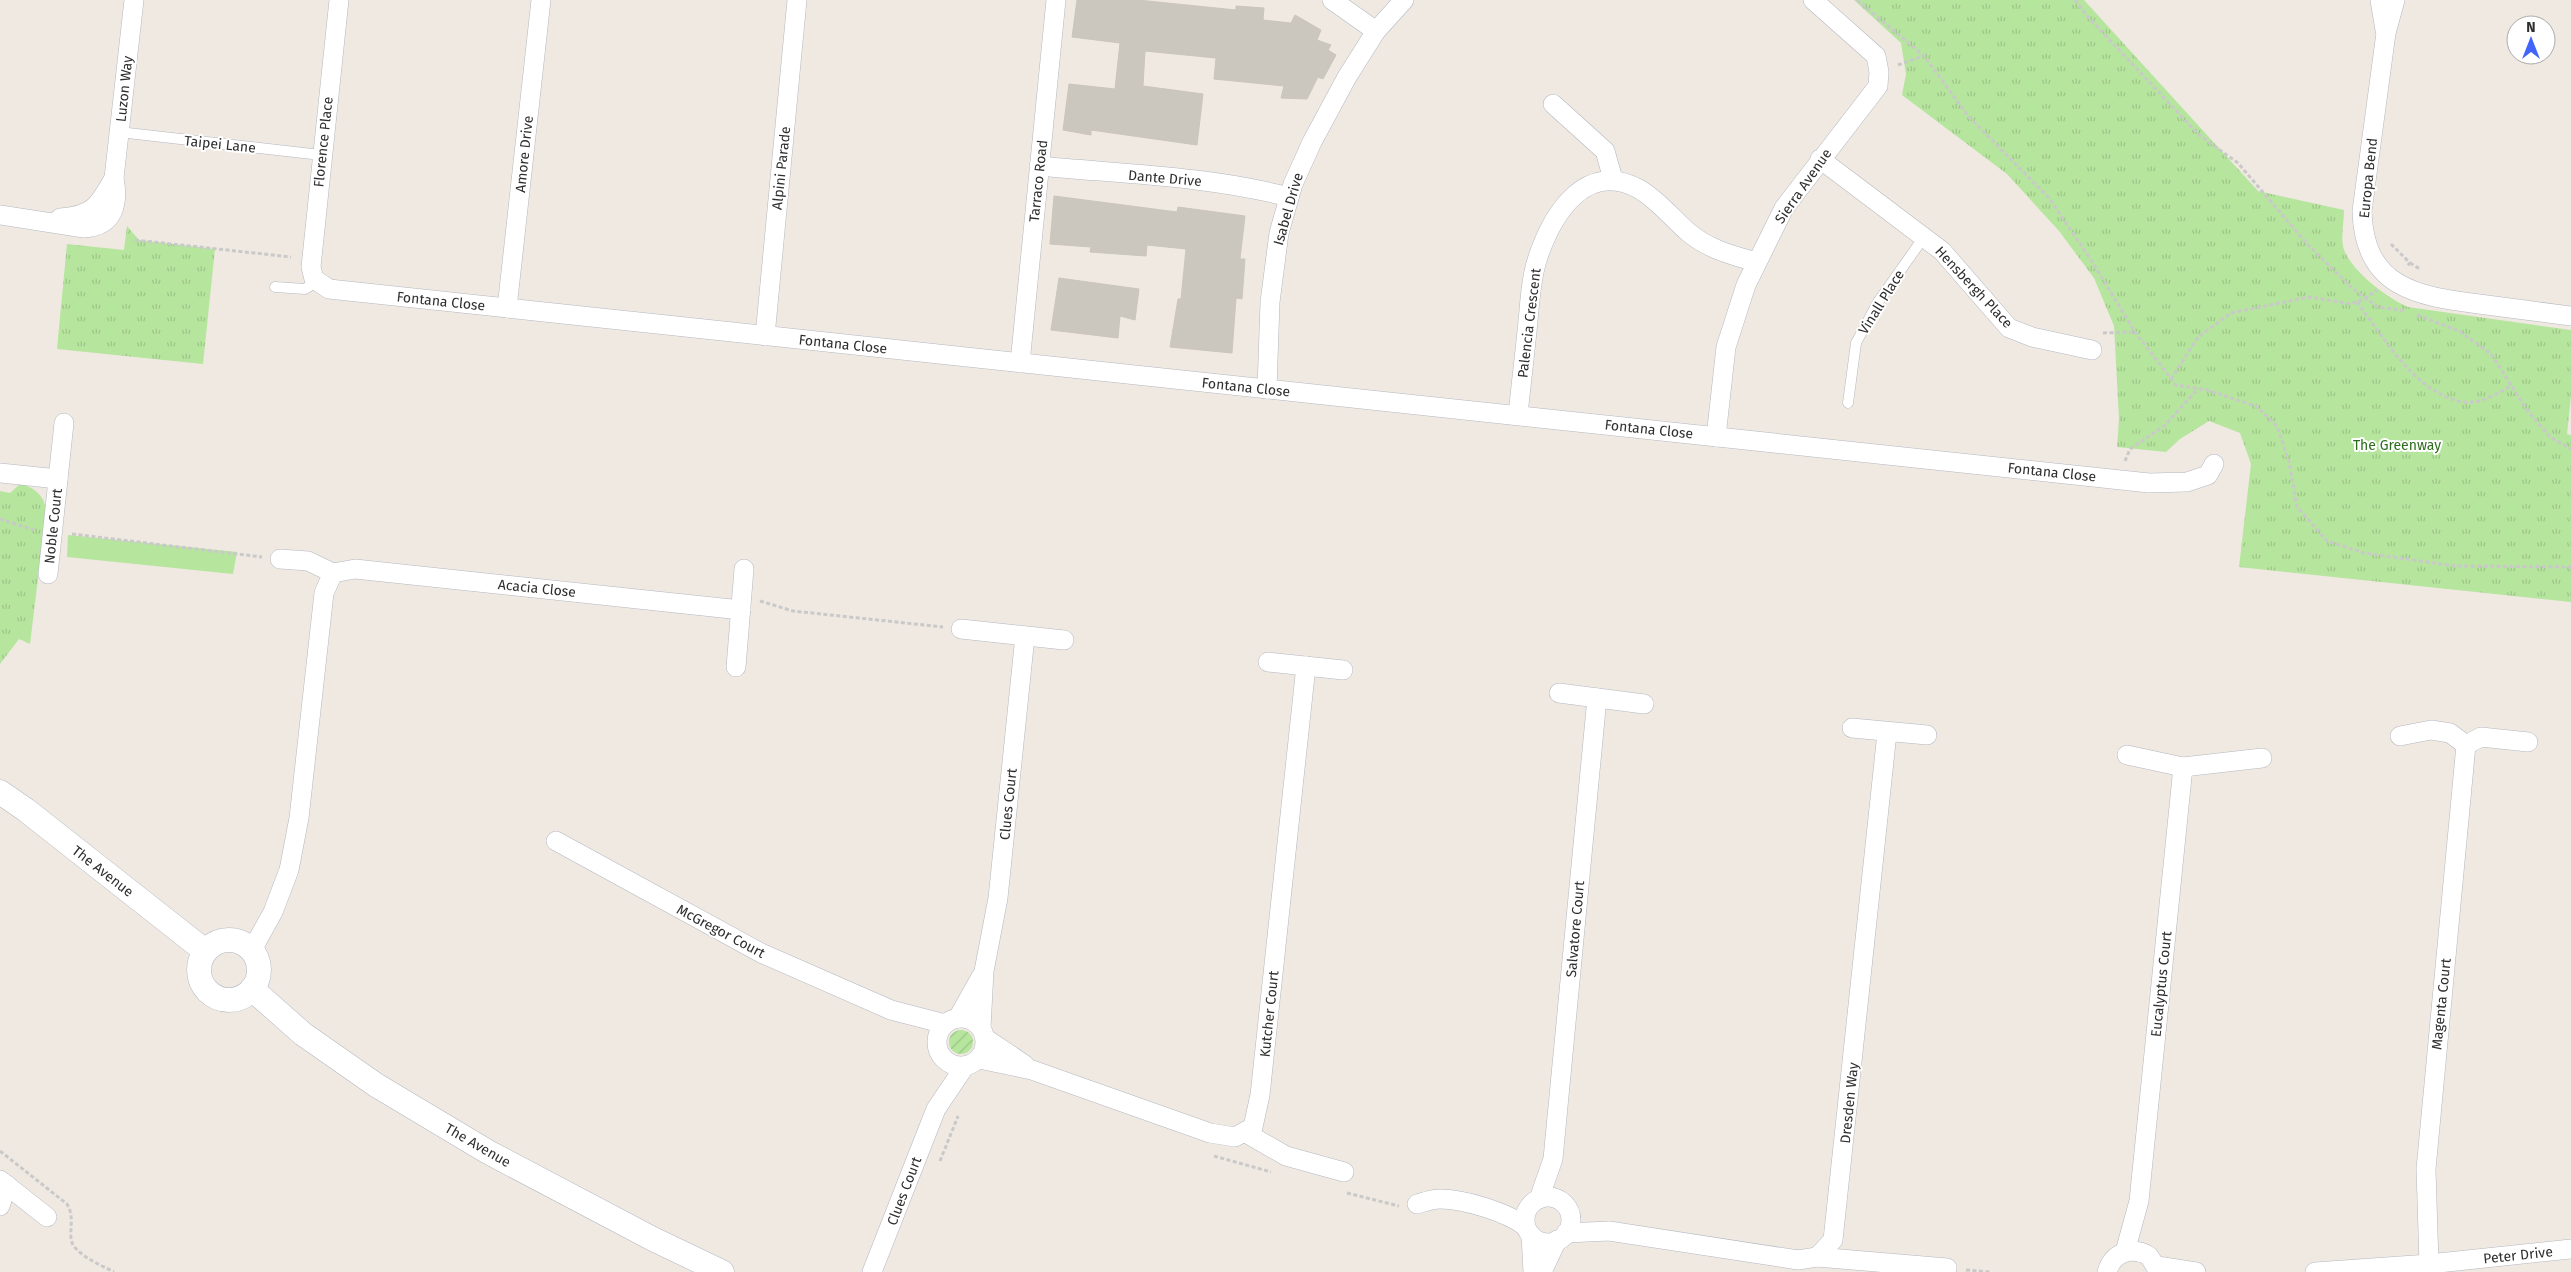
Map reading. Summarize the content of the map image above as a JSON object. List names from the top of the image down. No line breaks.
{"streets":{"street":["Luzon Way","Florence Place","Amore Drive","Alpini Parade","Dante Drive","Europa Bend","Tarraco Road","Sierra Avenue","Isabel Drive","Hensbergh Place","Fontana Close","Palencia Crescent","Noble Court","Acacia Close","Clues Court","The Avenue","Salvatore Court","McGregor Court","Eucalyptus Court","Magenta Court","Kutcher Court","Dresden Way","Peter Drive"],"lane":["Taipei Lane","Vinall Place"]},"crossings":[["Luzon Way","Taipei Lane"],["Florence Place","Taipei Lane"],["Florence Place","Fontana Close"],["Amore Drive","Fontana Close"],["Alpini Parade","Fontana Close"],["Dante Drive","Tarraco Road"],["Dante Drive","Isabel Drive"],["Tarraco Road","Fontana Close"],["Sierra Avenue","Hensbergh Place"],["Sierra Avenue","Fontana Close"],["Isabel Drive","Fontana Close"],["Hensbergh Place","Vinall Place"],["Fontana Close","Palencia Crescent"],["Clues Court","McGregor Court"],["Magenta Court","Peter Drive"]],"parks":["The Greenway"],"north":"top"}
